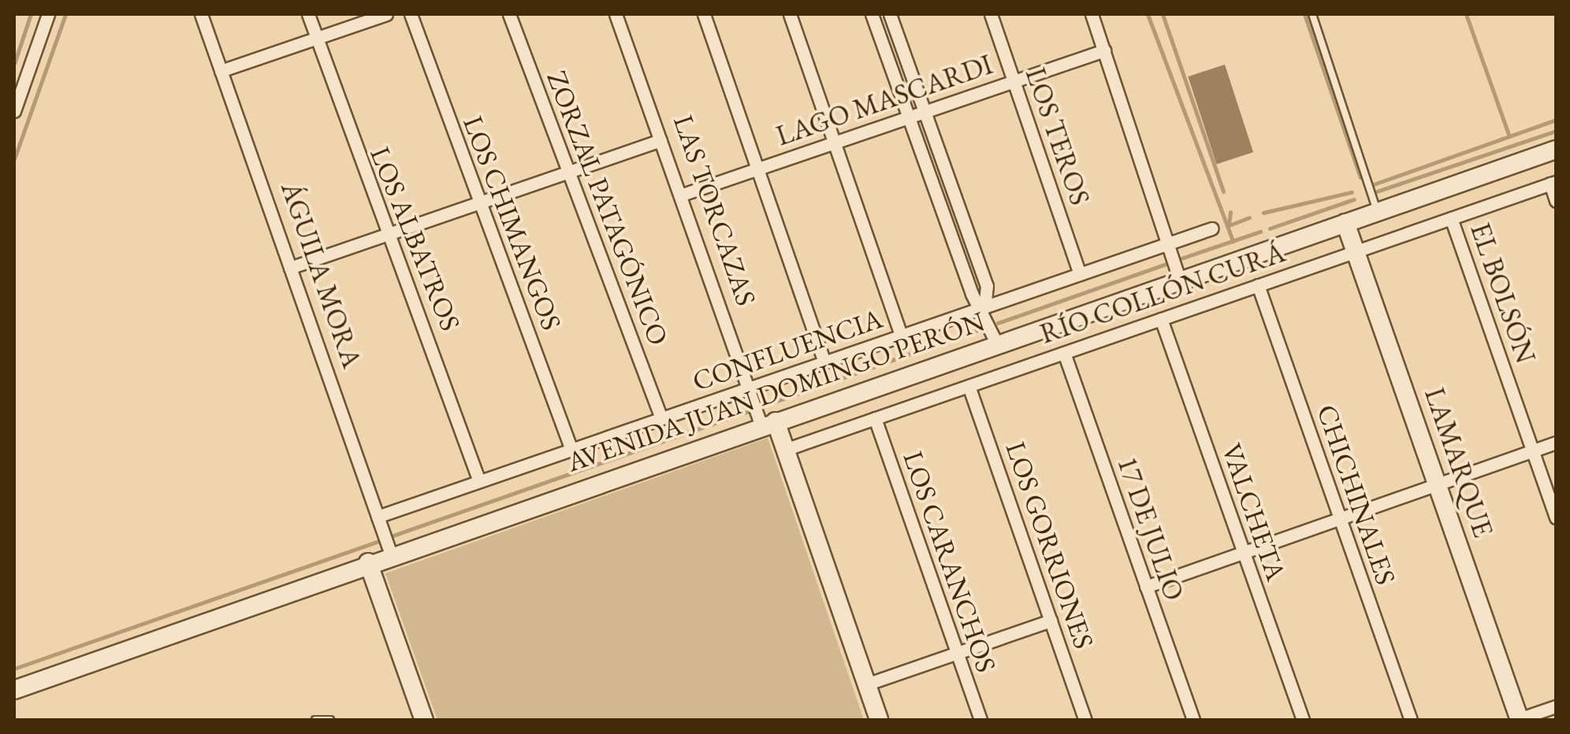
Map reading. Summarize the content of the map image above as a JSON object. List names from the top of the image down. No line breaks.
{"streets":{"street":["LAGO MASCARDI","LOS TEROS","ZORZAL PATAGÓNICO","LAS TORCAZAS","LOS CHIMANGOS","LOS ALBATROS","ÁGUILA MORA","RÍO COLLÓN CURÁ","EL BOLSÓN","CONFLUENCIA","AVENIDA JUAN DOMINGO PERÓN","LAMARQUE","CHICHINALES","VALCHETA","17 DE JULIO","LOS GORRIONES","LOS CARANCHOS"]},"crossings":[["LAGO MASCARDI","LOS TEROS"],["LAGO MASCARDI","LAS TORCAZAS"],["LOS TEROS","CONFLUENCIA"],["ZORZAL PATAGÓNICO","CONFLUENCIA"],["LAS TORCAZAS","RÍO COLLÓN CURÁ"],["LAS TORCAZAS","CONFLUENCIA"],["LAS TORCAZAS","AVENIDA JUAN DOMINGO PERÓN"],["LOS CHIMANGOS","CONFLUENCIA"],["LOS ALBATROS","CONFLUENCIA"],["ÁGUILA MORA","CONFLUENCIA"],["ÁGUILA MORA","AVENIDA JUAN DOMINGO PERÓN"],["RÍO COLLÓN CURÁ","EL BOLSÓN"],["RÍO COLLÓN CURÁ","LAMARQUE"],["RÍO COLLÓN CURÁ","CHICHINALES"],["RÍO COLLÓN CURÁ","VALCHETA"],["RÍO COLLÓN CURÁ","17 DE JULIO"],["RÍO COLLÓN CURÁ","LOS GORRIONES"],["RÍO COLLÓN CURÁ","LOS CARANCHOS"],["AVENIDA JUAN DOMINGO PERÓN","LAMARQUE"]]}
